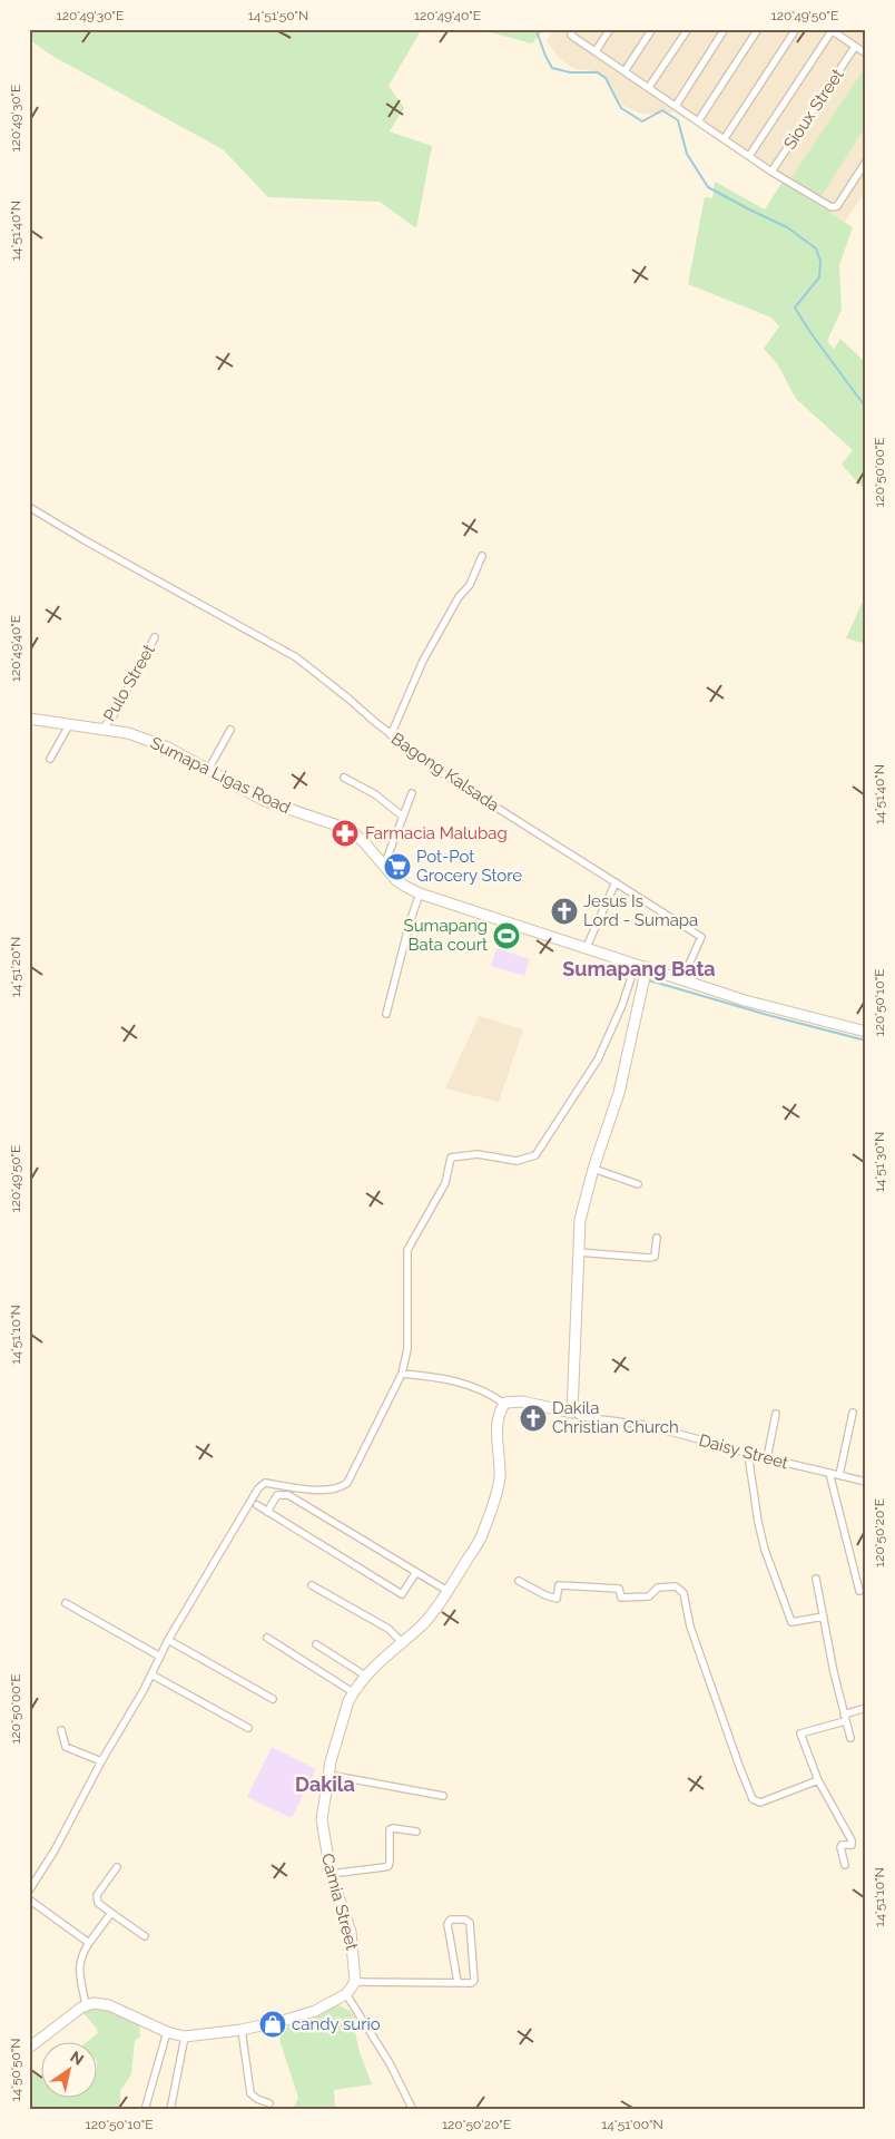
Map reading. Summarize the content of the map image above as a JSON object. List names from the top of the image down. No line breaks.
{"streets":{"street":["Sioux Street","Pulo Street","Bagong Kalsada","Sumapa Ligas Road","Daisy Street","Camia Street"]},"crossings":[["Pulo Street","Sumapa Ligas Road"],["Bagong Kalsada","Sumapa Ligas Road"],["Daisy Street","Camia Street"]],"districts":["Sumapang Bata","Dakila"],"places":{"pharmacy":["Farmacia Malubag"],"supermarket":["Pot-Pot Grocery Store"],"church":["Jesus Is Lord - Sumapa","Dakila Christian Church"],"sports":["Sumapang Bata court"],"shop":["candy surio"]},"north":"top right","coordinates":["120°49'30\"E","14°51'50\"N","120°49'40\"E","120°49'50\"E","14°51'40\"N","120°50'00\"E","14°51'20\"N","120°50'10\"E","14°51'30\"N","14°51'10\"N","120°50'20\"E","14°50'50\"N","14°51'00\"N"]}
